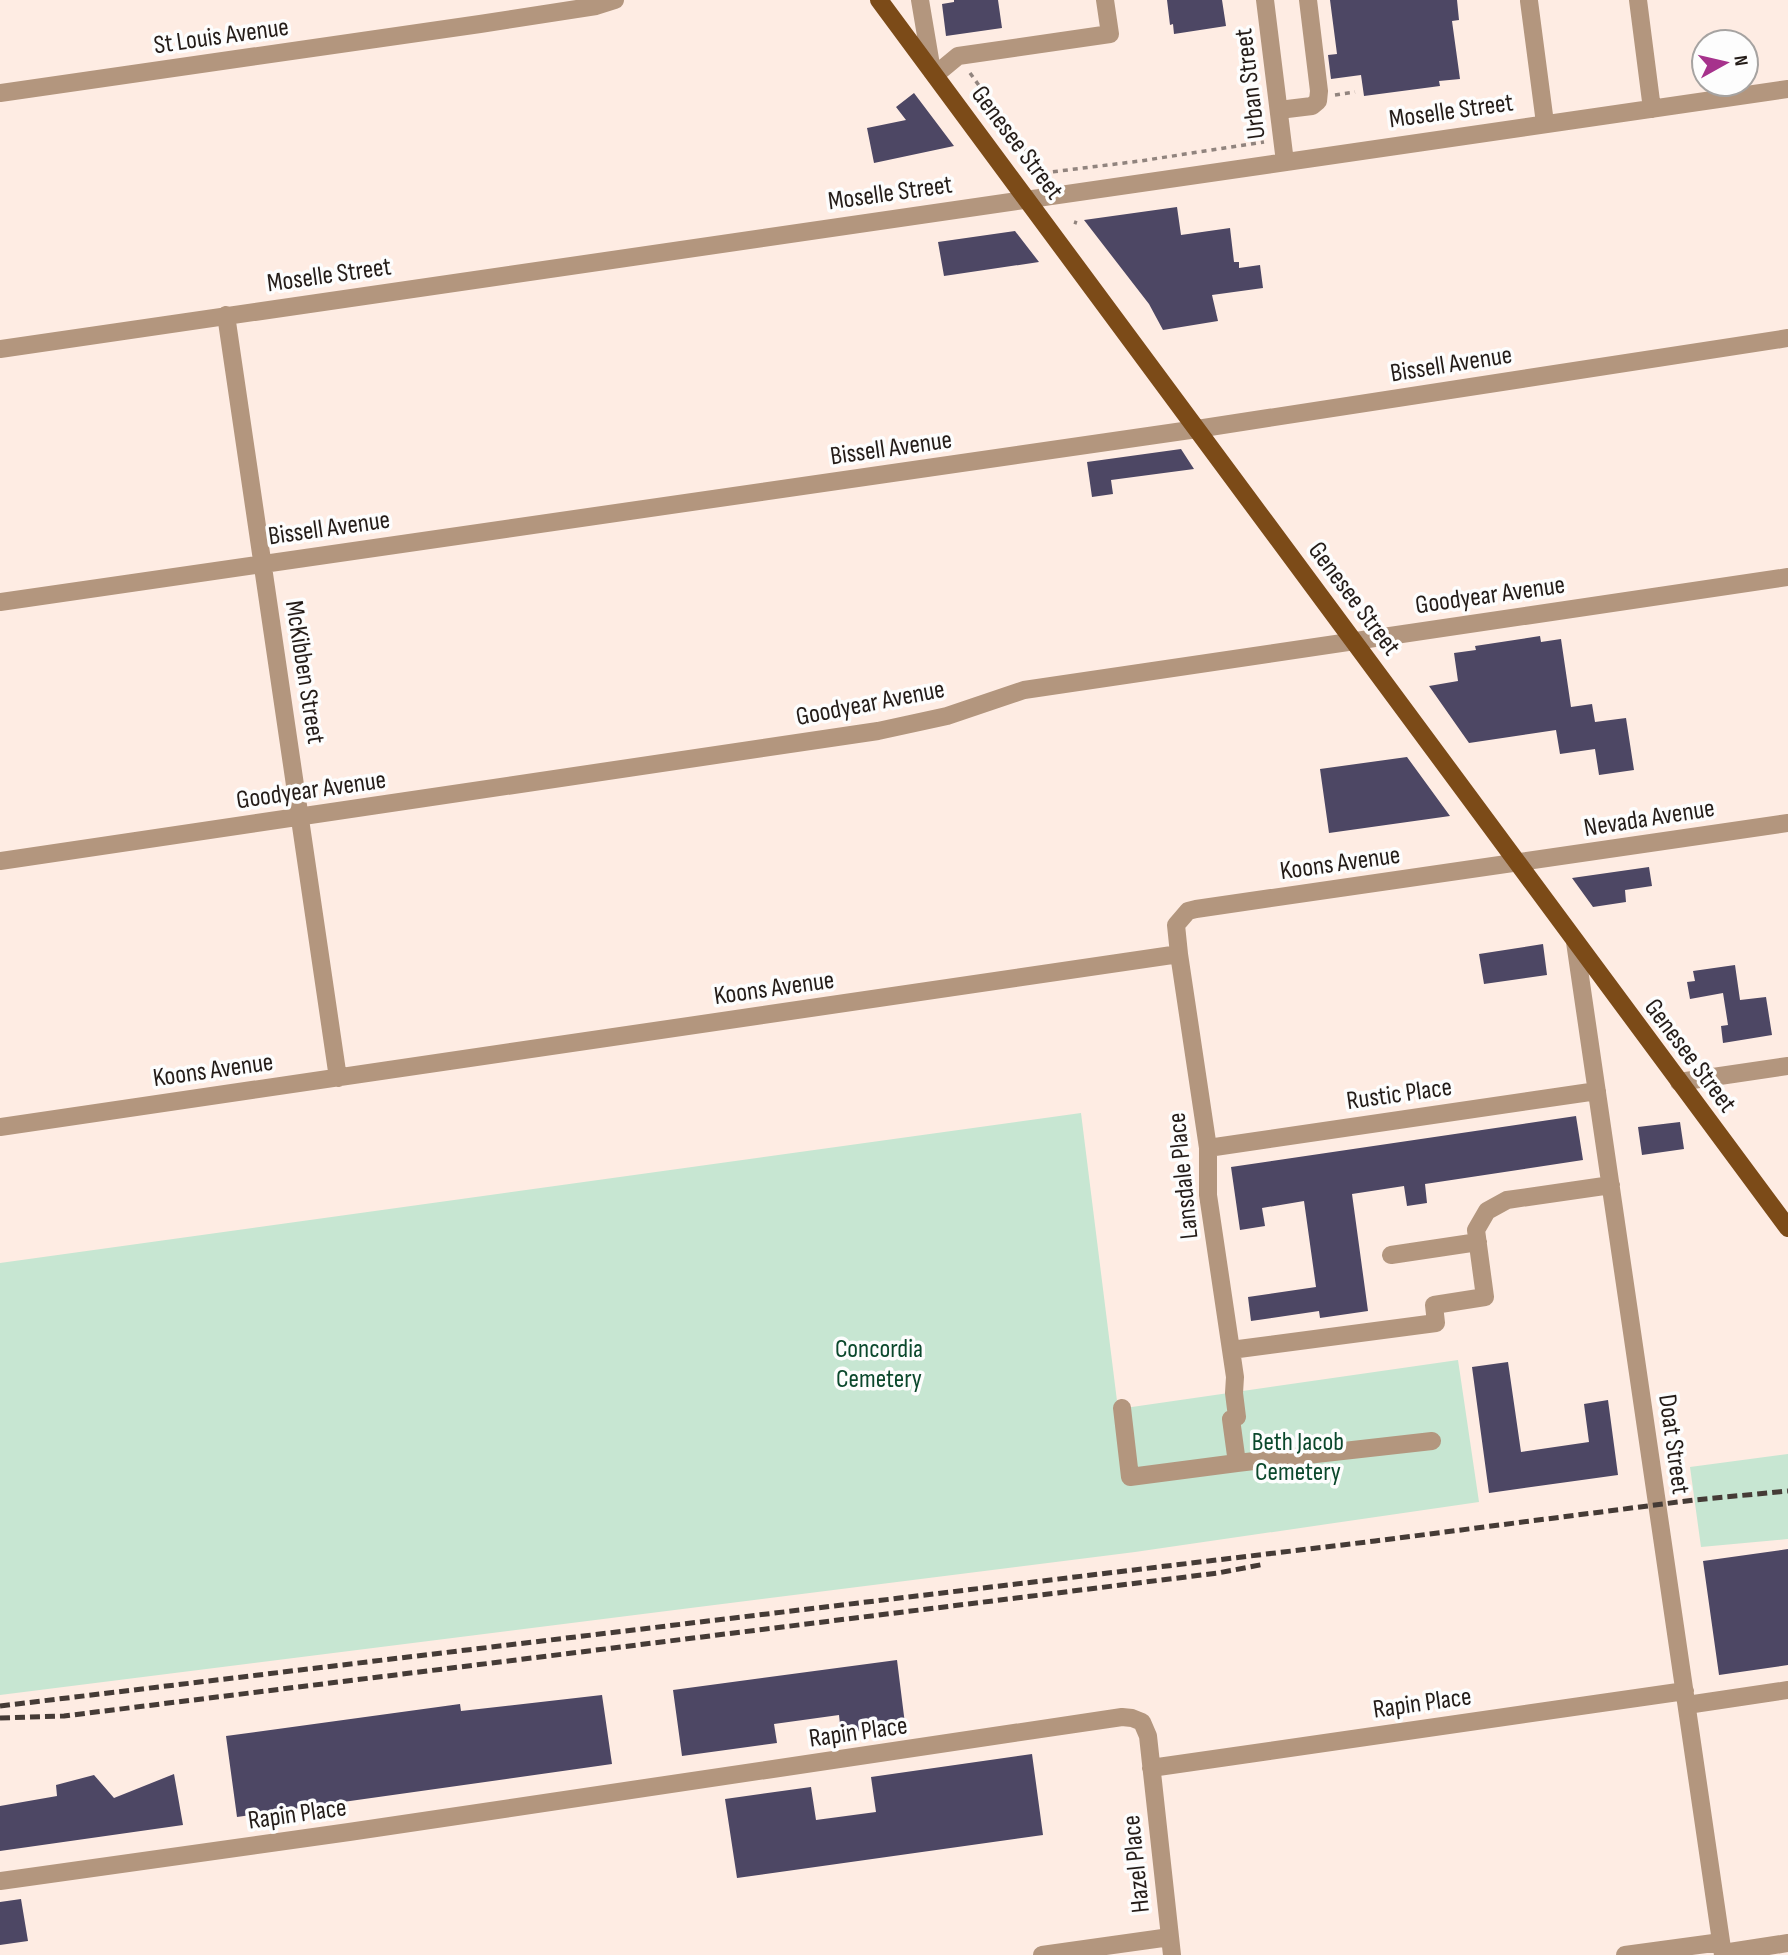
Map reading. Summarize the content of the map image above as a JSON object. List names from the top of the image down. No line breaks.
{"streets":{"main road":["Genesee Street"],"street":["St Louis Avenue","Urban Street","Moselle Street","Bissell Avenue","Goodyear Avenue","McKibben Street","Nevada Avenue","Koons Avenue","Rustic Place","Lansdale Place","Doat Street","Rapin Place","Hazel Place"]},"crossings":[["Urban Street","Moselle Street"],["Moselle Street","Genesee Street"],["Moselle Street","McKibben Street"],["Genesee Street","Bissell Avenue"],["Genesee Street","Goodyear Avenue"],["Genesee Street","Nevada Avenue"],["Genesee Street","Koons Avenue"],["Genesee Street","Doat Street"],["Bissell Avenue","McKibben Street"],["Goodyear Avenue","McKibben Street"],["McKibben Street","Koons Avenue"],["Nevada Avenue","Koons Avenue"],["Koons Avenue","Lansdale Place"],["Rustic Place","Lansdale Place"],["Rustic Place","Doat Street"],["Doat Street","Rapin Place"],["Rapin Place","Hazel Place"]],"parks":["Concordia Cemetery","Beth Jacob Cemetery"],"north":"right"}
